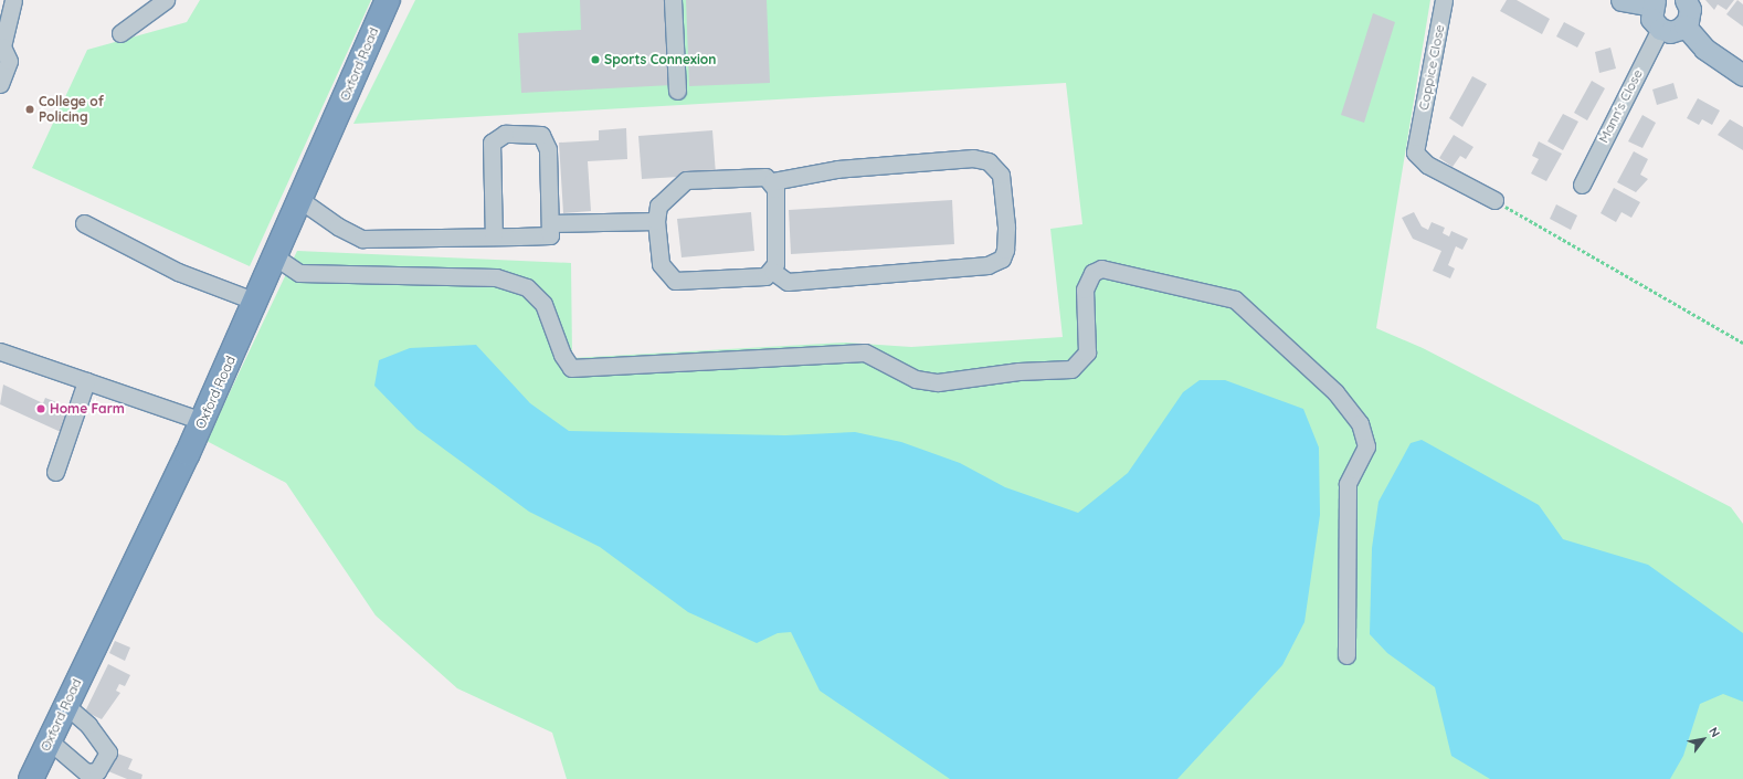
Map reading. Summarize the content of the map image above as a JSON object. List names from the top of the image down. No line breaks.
{"streets":{"highway":["Oxford Road"],"street":["Coppice Close","Mann's Close"]},"places":["Sports Connexion","College of Policing","Home Farm"],"north":"top right"}
